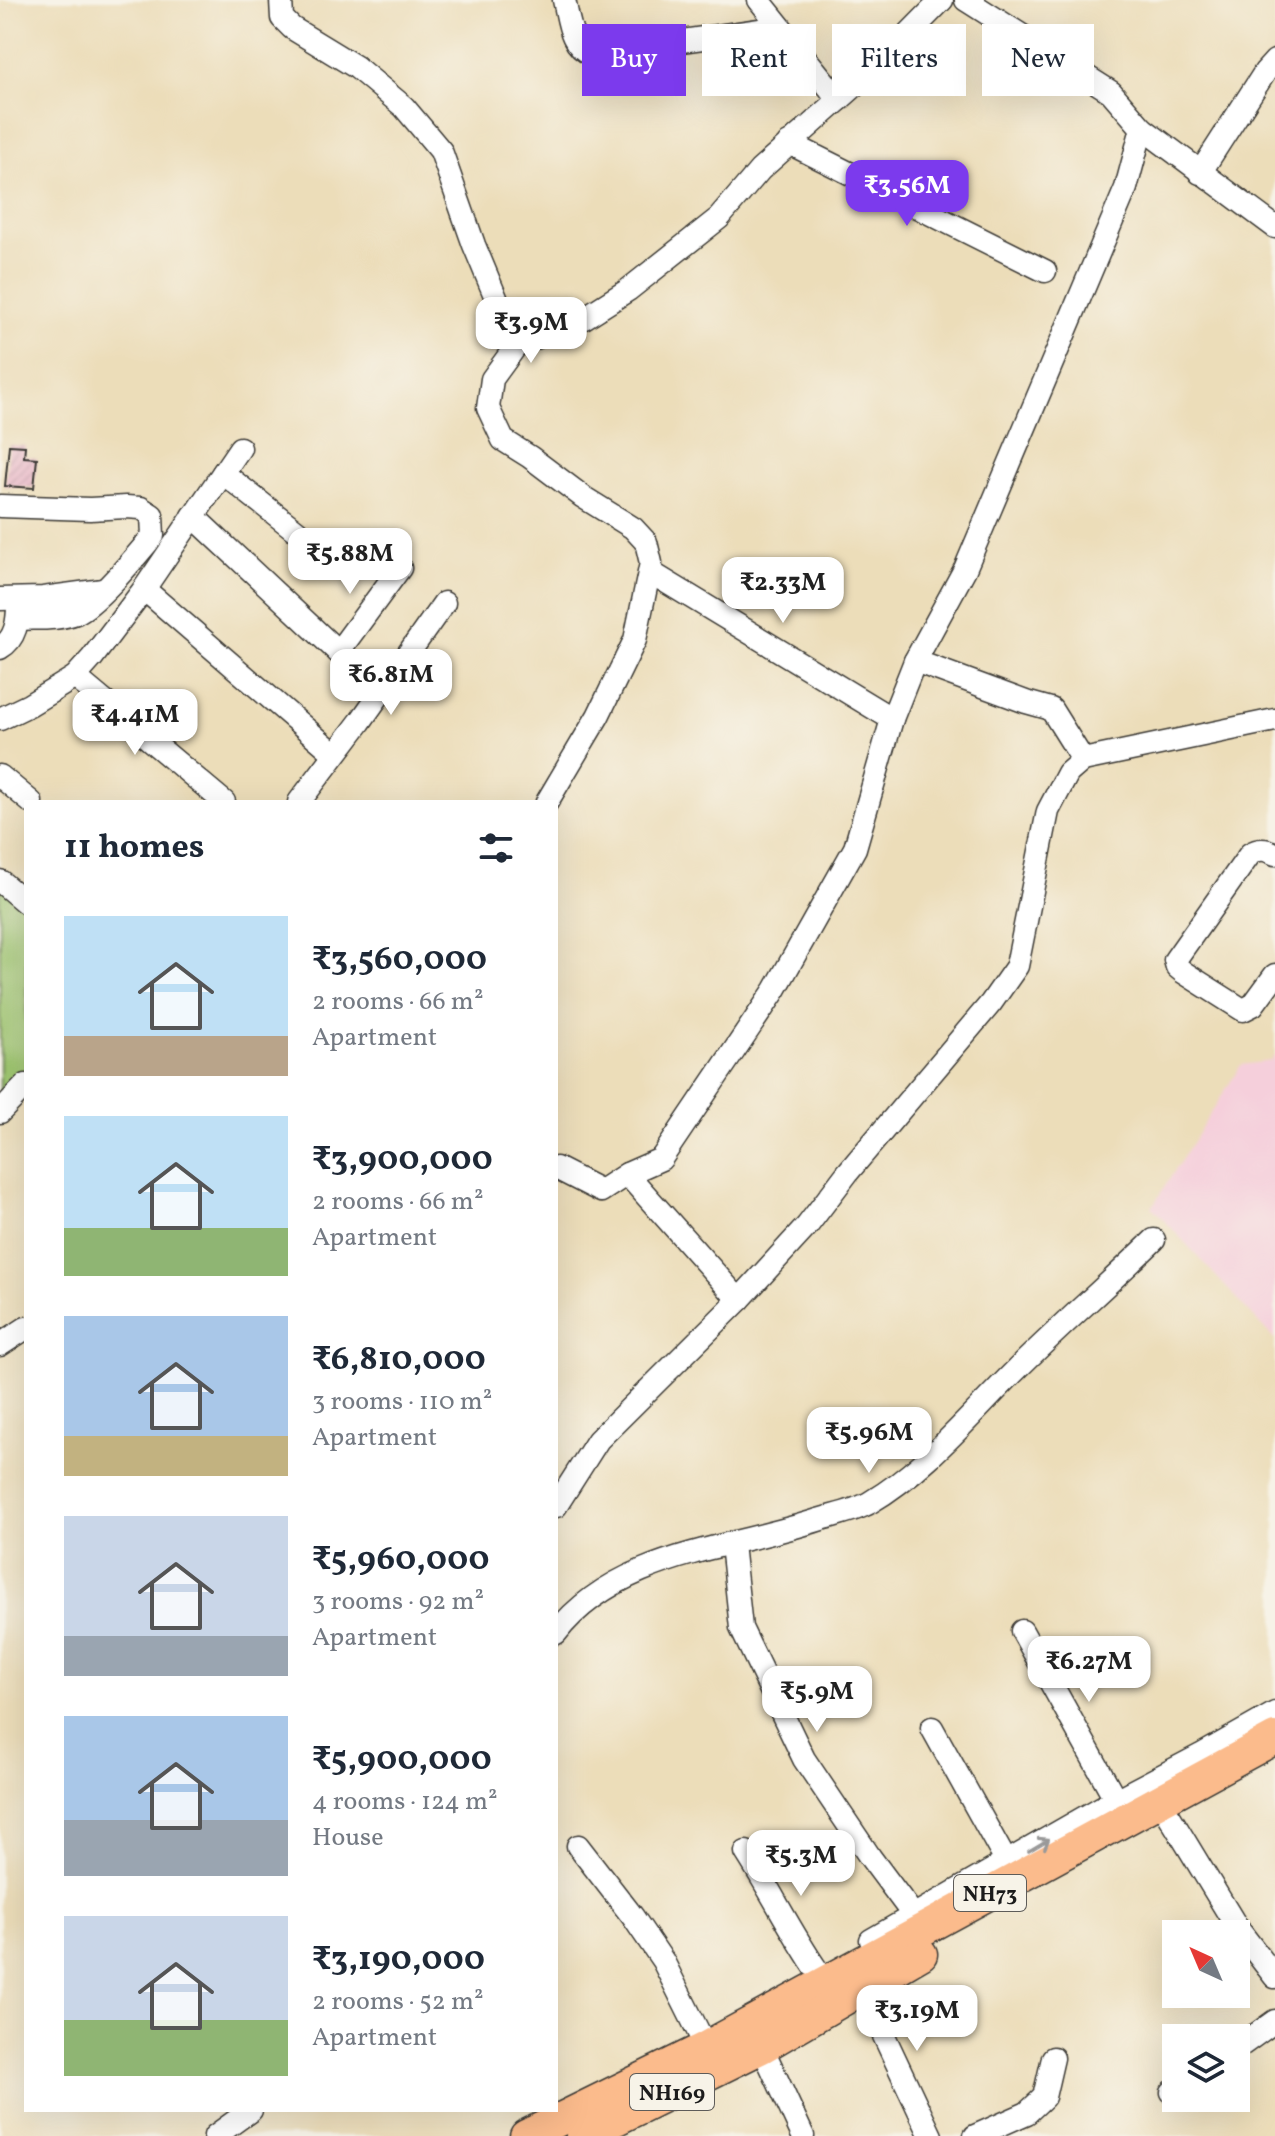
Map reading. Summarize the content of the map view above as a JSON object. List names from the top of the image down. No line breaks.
{"streets":{"highway":["NH73","NH169"]},"crossings":[["NH73","NH169"]],"north":"top left","page":{"chip":["Buy","Rent","Filters","New"],"price":["₹3.56M","₹3.9M","₹5.88M","₹2.33M","₹6.81M","₹4.41M","₹5.96M","₹6.27M","₹5.9M","₹5.3M","₹3.19M"],"heading":"11 homes","list":[{"name":"₹3,560,000","note":"2 rooms · 66 m² · Apartment"},{"name":"₹3,900,000","note":"2 rooms · 66 m² · Apartment"},{"name":"₹6,810,000","note":"3 rooms · 110 m² · Apartment"},{"name":"₹5,960,000","note":"3 rooms · 92 m² · Apartment"},{"name":"₹5,900,000","note":"4 rooms · 124 m² · House"},{"name":"₹3,190,000","note":"2 rooms · 52 m² · Apartment"}]}}
